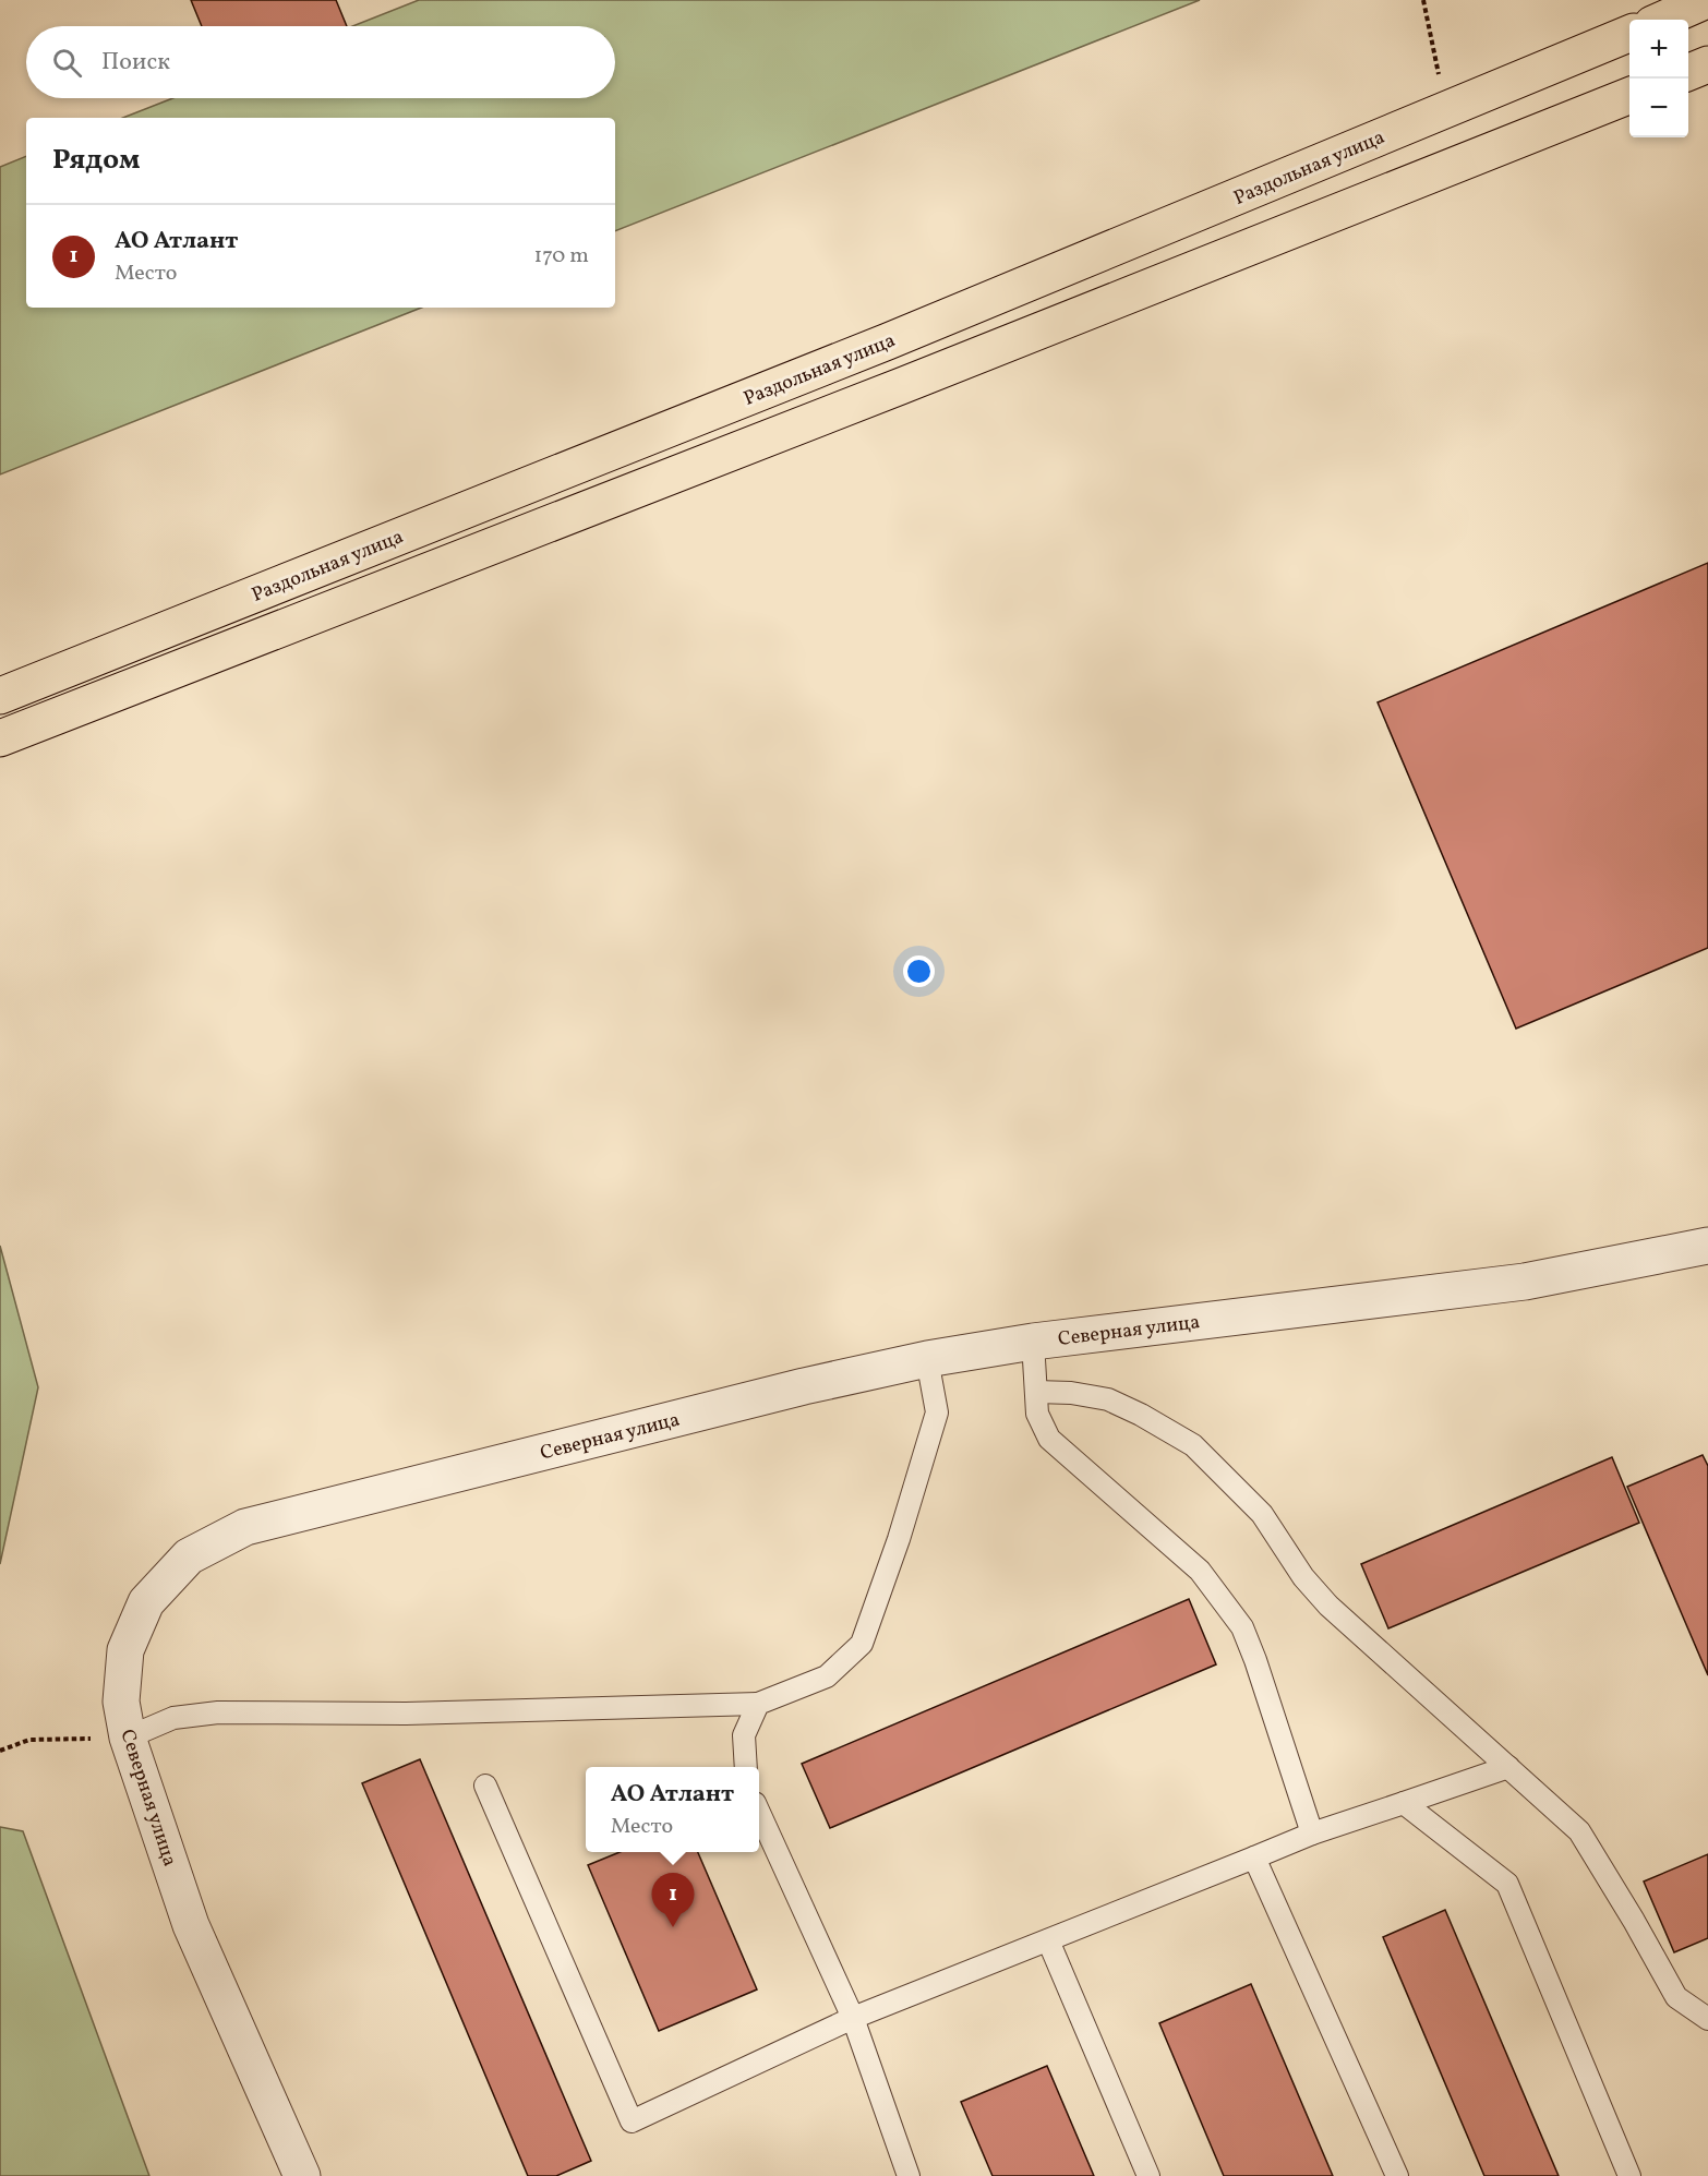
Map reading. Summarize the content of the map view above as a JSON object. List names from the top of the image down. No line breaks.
{"streets":{"main road":["Раздольная улица"],"street":["Северная улица"]},"page":{"map_buttons":["+","−"],"search":"Поиск","heading":"Рядом","list":[{"mark":"1","name":"АО Атлант","note":"Место","value":"170 m"}],"popup":["АО Атлант","Место"],"pins":"1"}}
